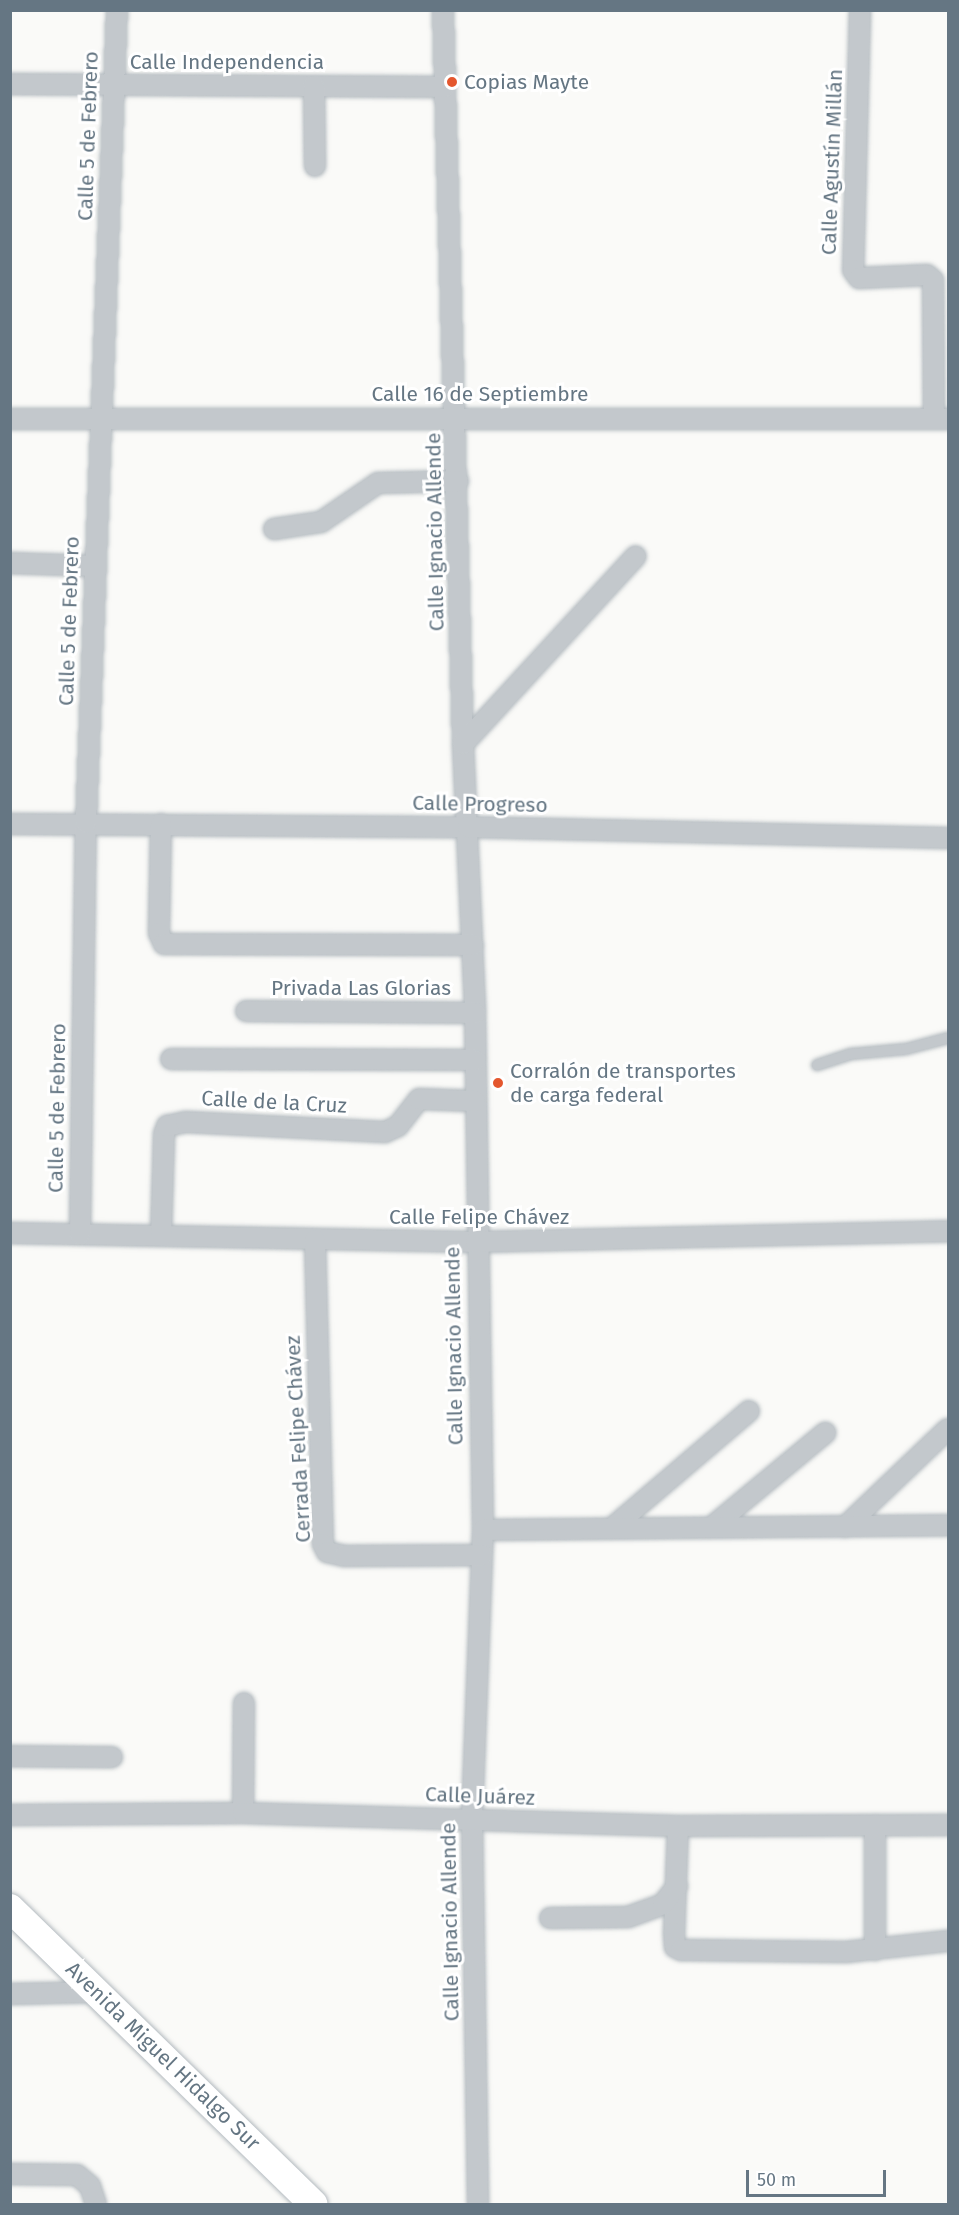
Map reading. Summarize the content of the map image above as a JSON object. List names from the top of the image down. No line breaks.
{"streets":{"main road":["Avenida Miguel Hidalgo Sur"],"street":["Calle Independencia","Calle 5 de Febrero","Calle Agustín Millán","Calle 16 de Septiembre","Calle Ignacio Allende","Calle Progreso","Privada Las Glorias","Calle de la Cruz","Calle Felipe Chávez","Cerrada Felipe Chávez","Calle Juárez"]},"crossings":[["Calle Independencia","Calle 5 de Febrero"],["Calle Independencia","Calle Ignacio Allende"],["Calle 5 de Febrero","Calle 16 de Septiembre"],["Calle 5 de Febrero","Calle Progreso"],["Calle 5 de Febrero","Calle Felipe Chávez"],["Calle Agustín Millán","Calle 16 de Septiembre"],["Calle 16 de Septiembre","Calle Ignacio Allende"],["Calle Ignacio Allende","Calle Progreso"],["Calle Ignacio Allende","Privada Las Glorias"],["Calle Ignacio Allende","Calle de la Cruz"],["Calle Ignacio Allende","Calle Felipe Chávez"],["Calle Ignacio Allende","Cerrada Felipe Chávez"],["Calle Ignacio Allende","Calle Juárez"],["Calle de la Cruz","Calle Felipe Chávez"],["Calle Felipe Chávez","Cerrada Felipe Chávez"]],"places":["Copias Mayte","Corralón de transportes de carga federal"],"scale_bar":"50 m"}
